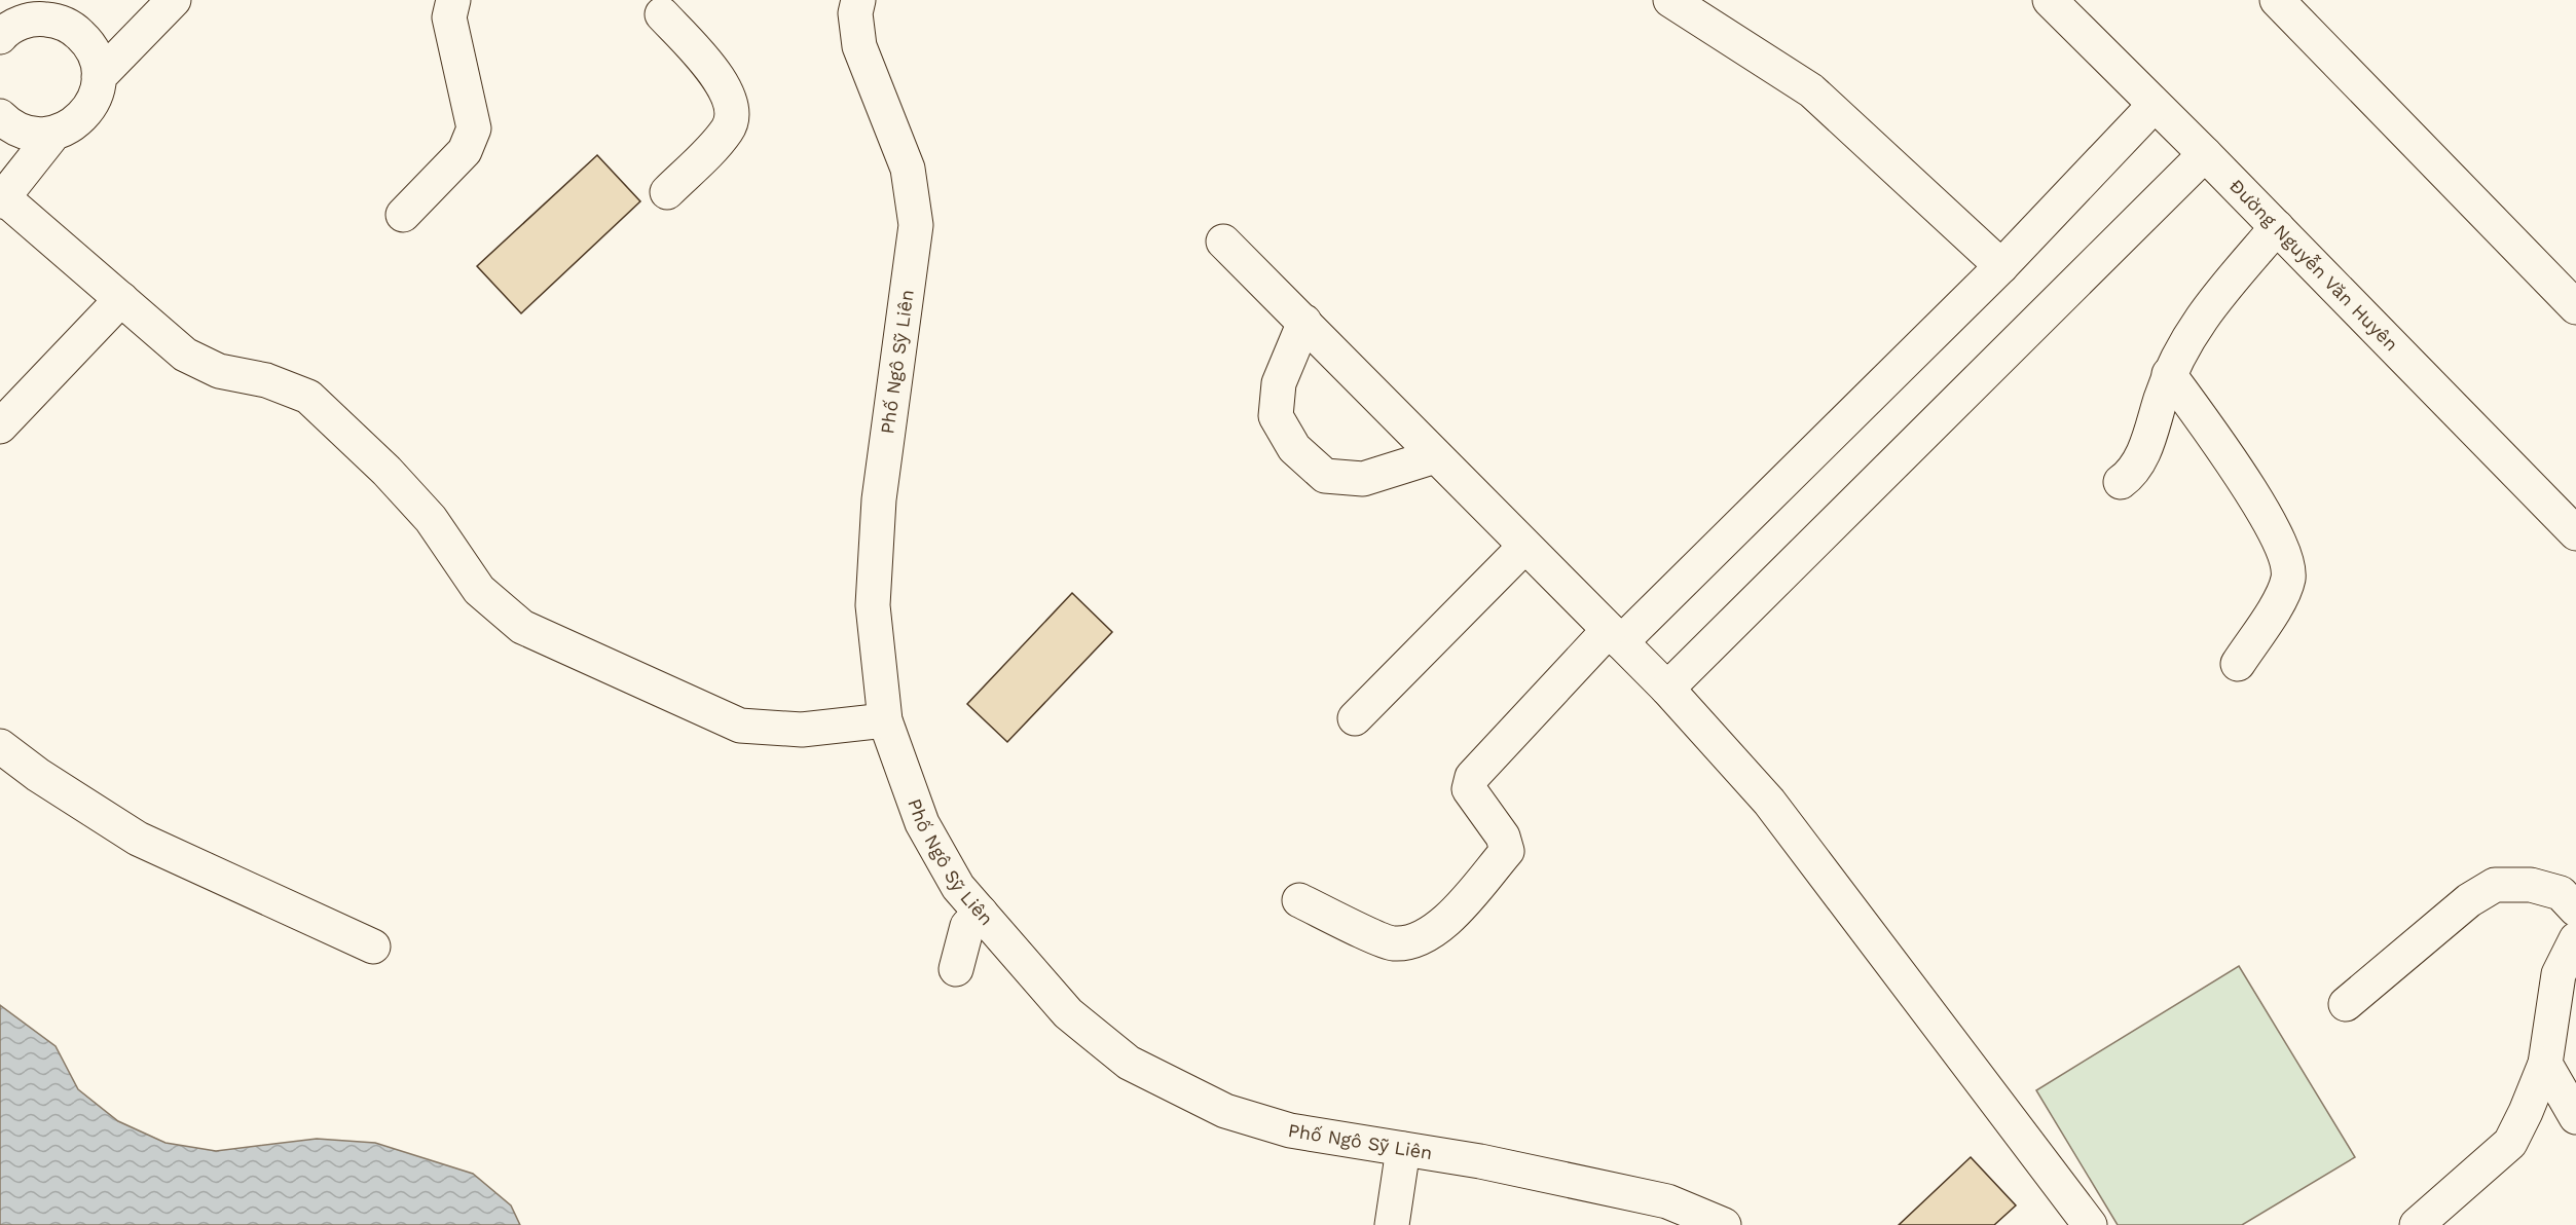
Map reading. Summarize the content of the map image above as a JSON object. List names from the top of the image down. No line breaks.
{"streets":{"street":["Đường Nguyễn Văn Huyên","Phố Ngô Sỹ Liên"]}}
